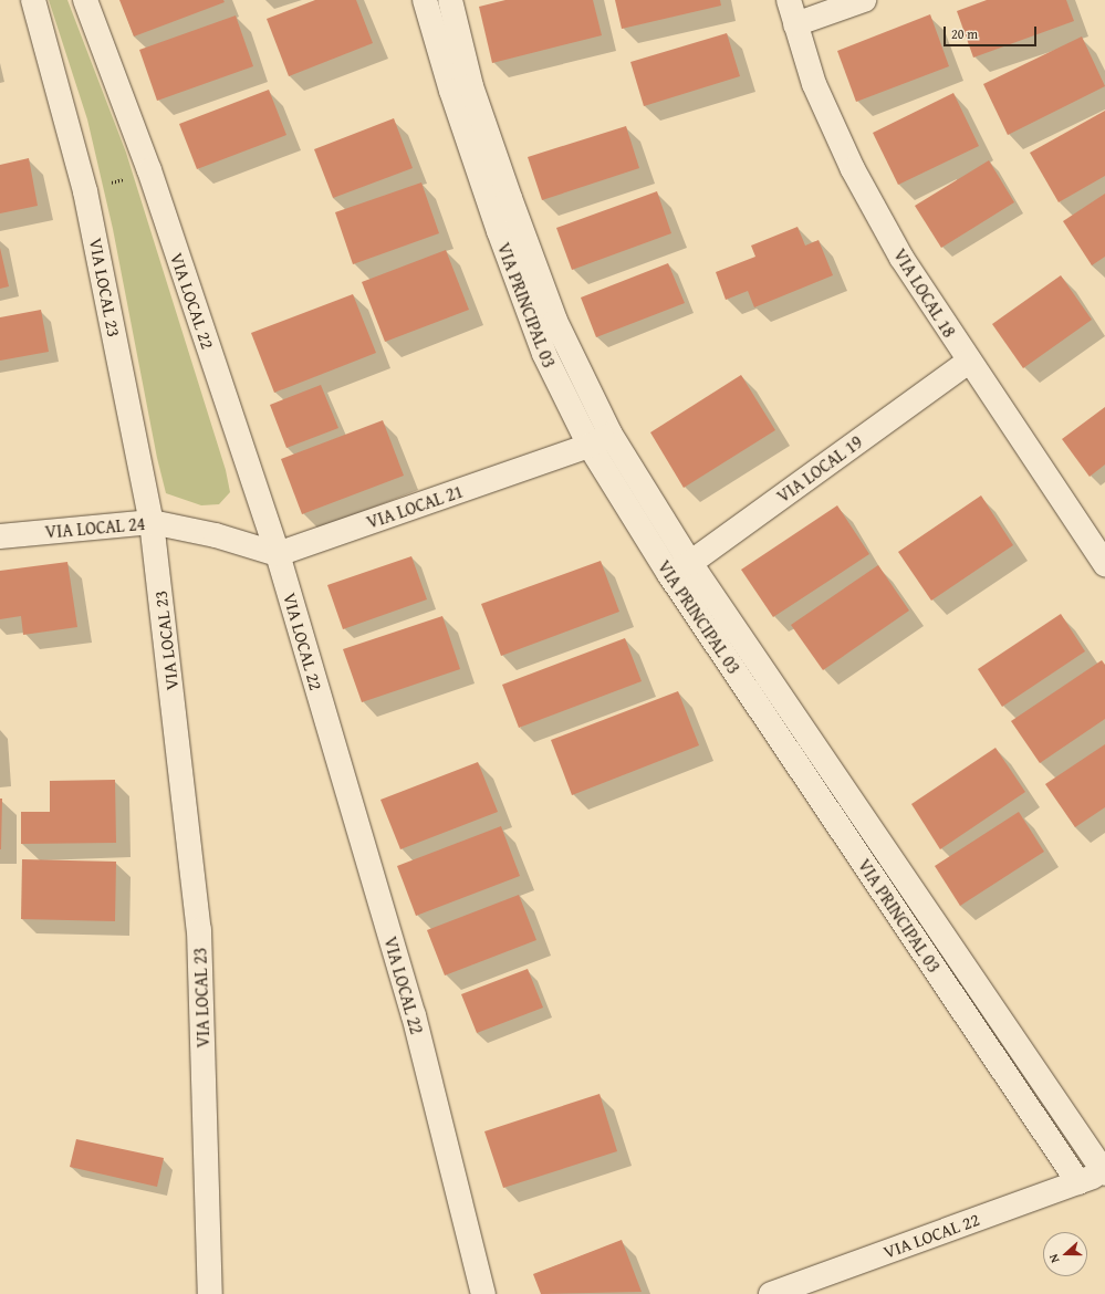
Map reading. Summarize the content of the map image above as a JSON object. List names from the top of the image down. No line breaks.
{"streets":{"street":["VIA LOCAL 23","VIA LOCAL 18","VIA LOCAL 22","VIA PRINCIPAL 03","VIA LOCAL 19","VIA LOCAL 21","VIA LOCAL 24"]},"crossings":[["VIA LOCAL 23","VIA LOCAL 24"],["VIA LOCAL 18","VIA LOCAL 19"],["VIA LOCAL 22","VIA PRINCIPAL 03"],["VIA LOCAL 22","VIA LOCAL 21"],["VIA LOCAL 22","VIA LOCAL 24"],["VIA PRINCIPAL 03","VIA LOCAL 19"],["VIA PRINCIPAL 03","VIA LOCAL 21"],["VIA LOCAL 21","VIA LOCAL 24"]],"scale_bar":"20 m","north":"left"}
